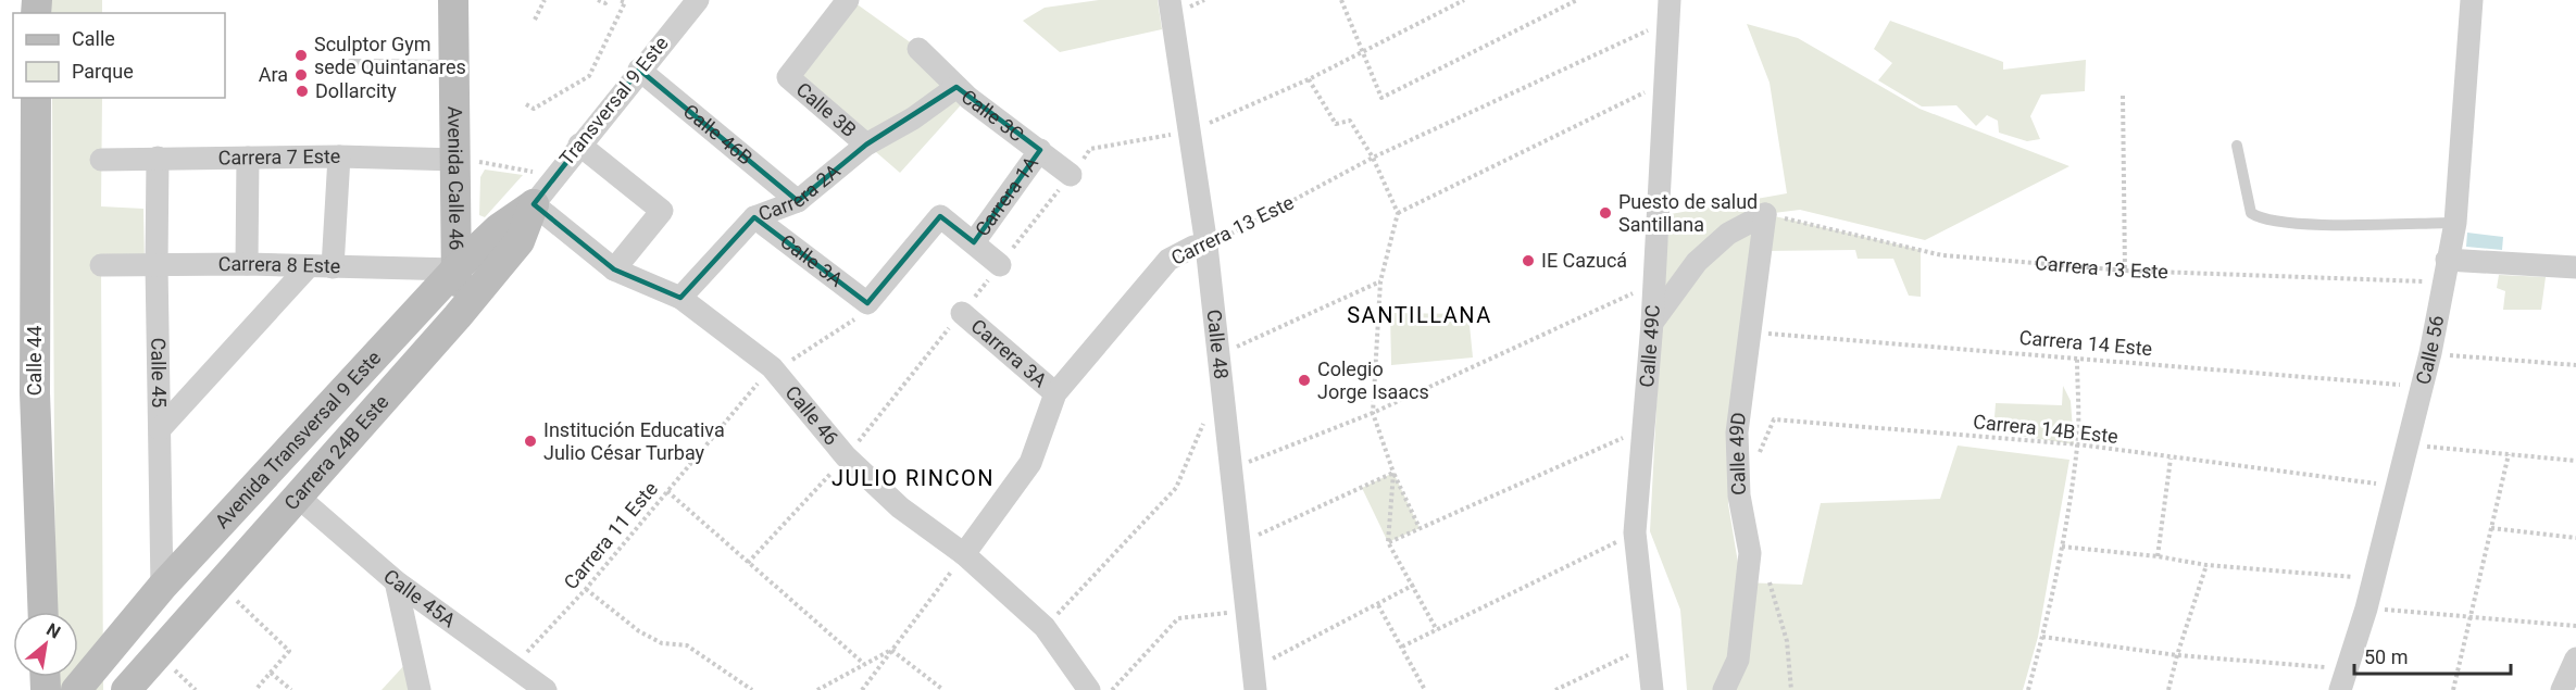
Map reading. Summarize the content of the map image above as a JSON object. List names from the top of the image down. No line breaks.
{"streets":{"main road":["Avenida Calle 46","Calle 44","Avenida Transversal 9 Este","Carrera 24B Este"],"street":["Transversal 9 Este","Calle 3B","Calle 3C","Calle 46B","Carrera 7 Este","Carrera 2A","Carrera 1A","Carrera 13 Este","Calle 3A","Carrera 8 Este","Calle 48","Calle 49C","Calle 56","Carrera 3A","Calle 45","Calle 46","Calle 49D","Calle 45A"],"path":["Carrera 14 Este","Carrera 14B Este","Carrera 11 Este"]},"crossings":[["Transversal 9 Este","Calle 46B"],["Transversal 9 Este","Calle 46"],["Transversal 9 Este","Avenida Transversal 9 Este"],["Transversal 9 Este","Carrera 24B Este"],["Calle 3B","Carrera 2A"],["Calle 3C","Carrera 2A"],["Calle 3C","Carrera 1A"],["Calle 46B","Carrera 2A"],["Carrera 7 Este","Avenida Calle 46"],["Carrera 7 Este","Calle 45"],["Avenida Calle 46","Carrera 8 Este"],["Avenida Calle 46","Avenida Transversal 9 Este"],["Avenida Calle 46","Carrera 24B Este"],["Carrera 2A","Calle 3A"],["Carrera 2A","Calle 46"],["Carrera 13 Este","Calle 48"],["Carrera 13 Este","Calle 49C"],["Carrera 13 Este","Calle 56"],["Carrera 13 Este","Carrera 3A"],["Carrera 13 Este","Calle 46"],["Carrera 13 Este","Calle 49D"],["Calle 3A","Carrera 11 Este"],["Carrera 8 Este","Calle 45"],["Carrera 8 Este","Avenida Transversal 9 Este"],["Carrera 14 Este","Calle 56"],["Carrera 14 Este","Calle 49D"],["Calle 56","Carrera 14B Este"],["Calle 45","Avenida Transversal 9 Este"],["Calle 46","Avenida Transversal 9 Este"],["Calle 46","Carrera 24B Este"],["Calle 46","Carrera 11 Este"],["Carrera 14B Este","Calle 49D"],["Avenida Transversal 9 Este","Carrera 24B Este"],["Carrera 24B Este","Calle 45A"],["Carrera 11 Este","Calle 45A"]],"districts":["SANTILLANA","JULIO RINCON"],"places":["Sculptor Gym sede Quintanares","Ara","Dollarcity","Puesto de salud Santillana","IE Cazucá","Colegio Jorge Isaacs","Institución Educativa Julio César Turbay"],"legend":["Calle","Parque"],"scale_bar":"50 m","north":"top right"}
